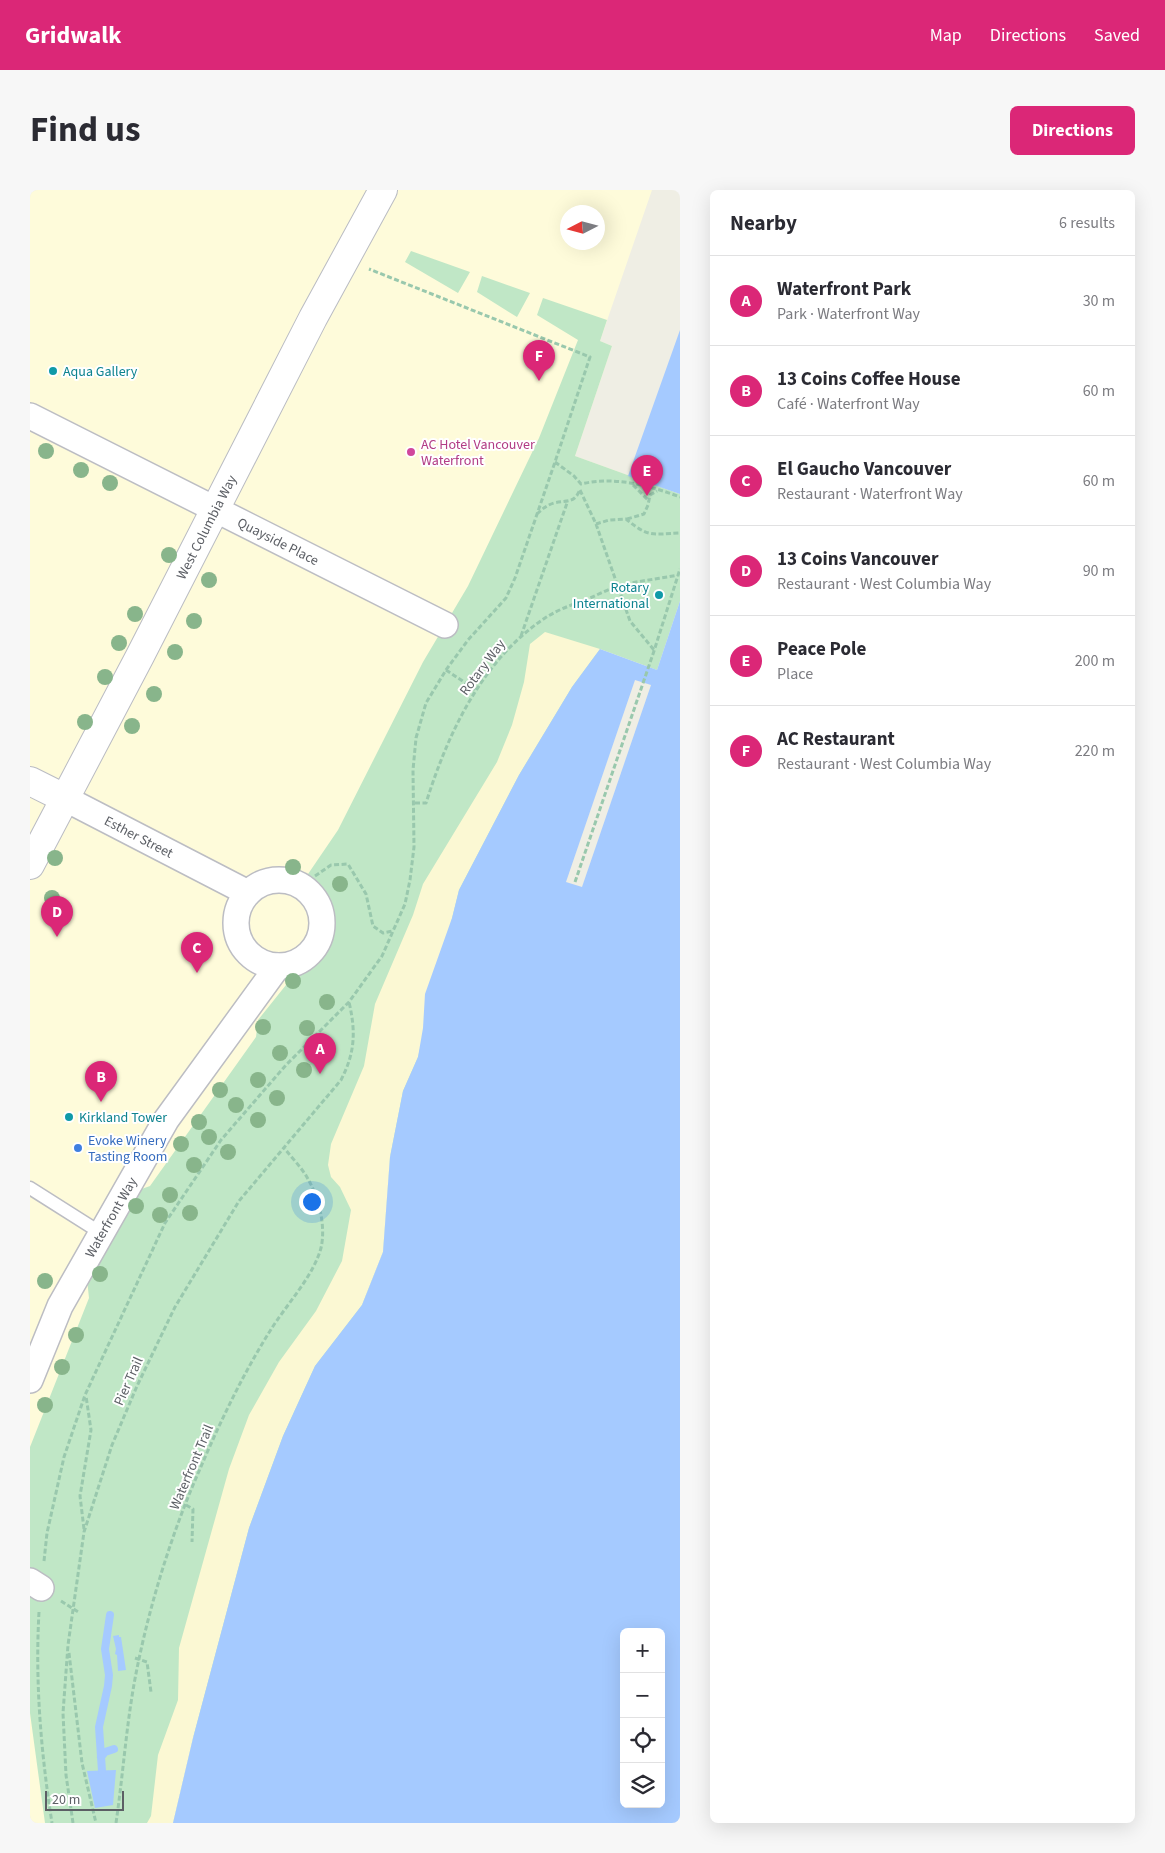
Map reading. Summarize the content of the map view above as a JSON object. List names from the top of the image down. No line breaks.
{"streets":{"street":["West Columbia Way","Quayside Place","Esther Street","Waterfront Way"],"path":["Rotary Way","Pier Trail","Waterfront Trail"]},"crossings":[["West Columbia Way","Quayside Place"],["West Columbia Way","Esther Street"],["Esther Street","Waterfront Way"],["Pier Trail","Waterfront Trail"]],"places":["Aqua Gallery","AC Hotel Vancouver Waterfront","Rotary International","Kirkland Tower","Evoke Winery Tasting Room"],"scale_bar":"20 m","north":"left","page":{"header":"Gridwalk","nav":["Map","Directions","Saved"],"title":"Find us","buttons":"Directions","heading":["Nearby","6 results"],"list":[{"mark":"A","name":"Waterfront Park","note":"Park · Waterfront Way","value":"30 m"},{"mark":"B","name":"13 Coins Coffee House","note":"Café · Waterfront Way","value":"60 m"},{"mark":"C","name":"El Gaucho Vancouver","note":"Restaurant · Waterfront Way","value":"60 m"},{"mark":"D","name":"13 Coins Vancouver","note":"Restaurant · West Columbia Way","value":"90 m"},{"mark":"E","name":"Peace Pole","note":"Place","value":"200 m"},{"mark":"F","name":"AC Restaurant","note":"Restaurant · West Columbia Way","value":"220 m"}],"pins":["F","E","D","C","A","B"],"map_buttons":["+","−"],"scale":"20 m"}}
